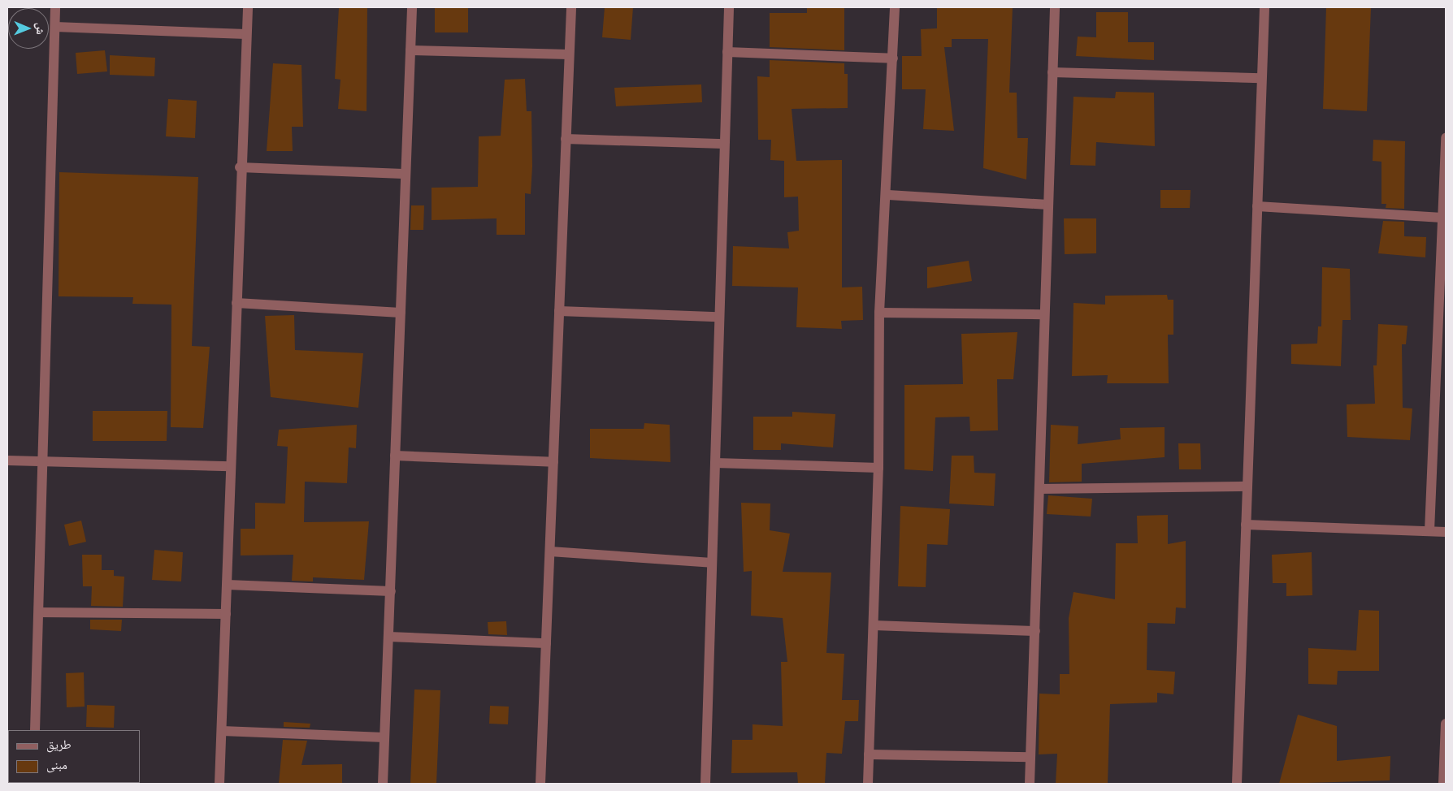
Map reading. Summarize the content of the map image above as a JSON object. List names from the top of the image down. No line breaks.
{"legend":["طريق","مبنى"],"north":"right"}
